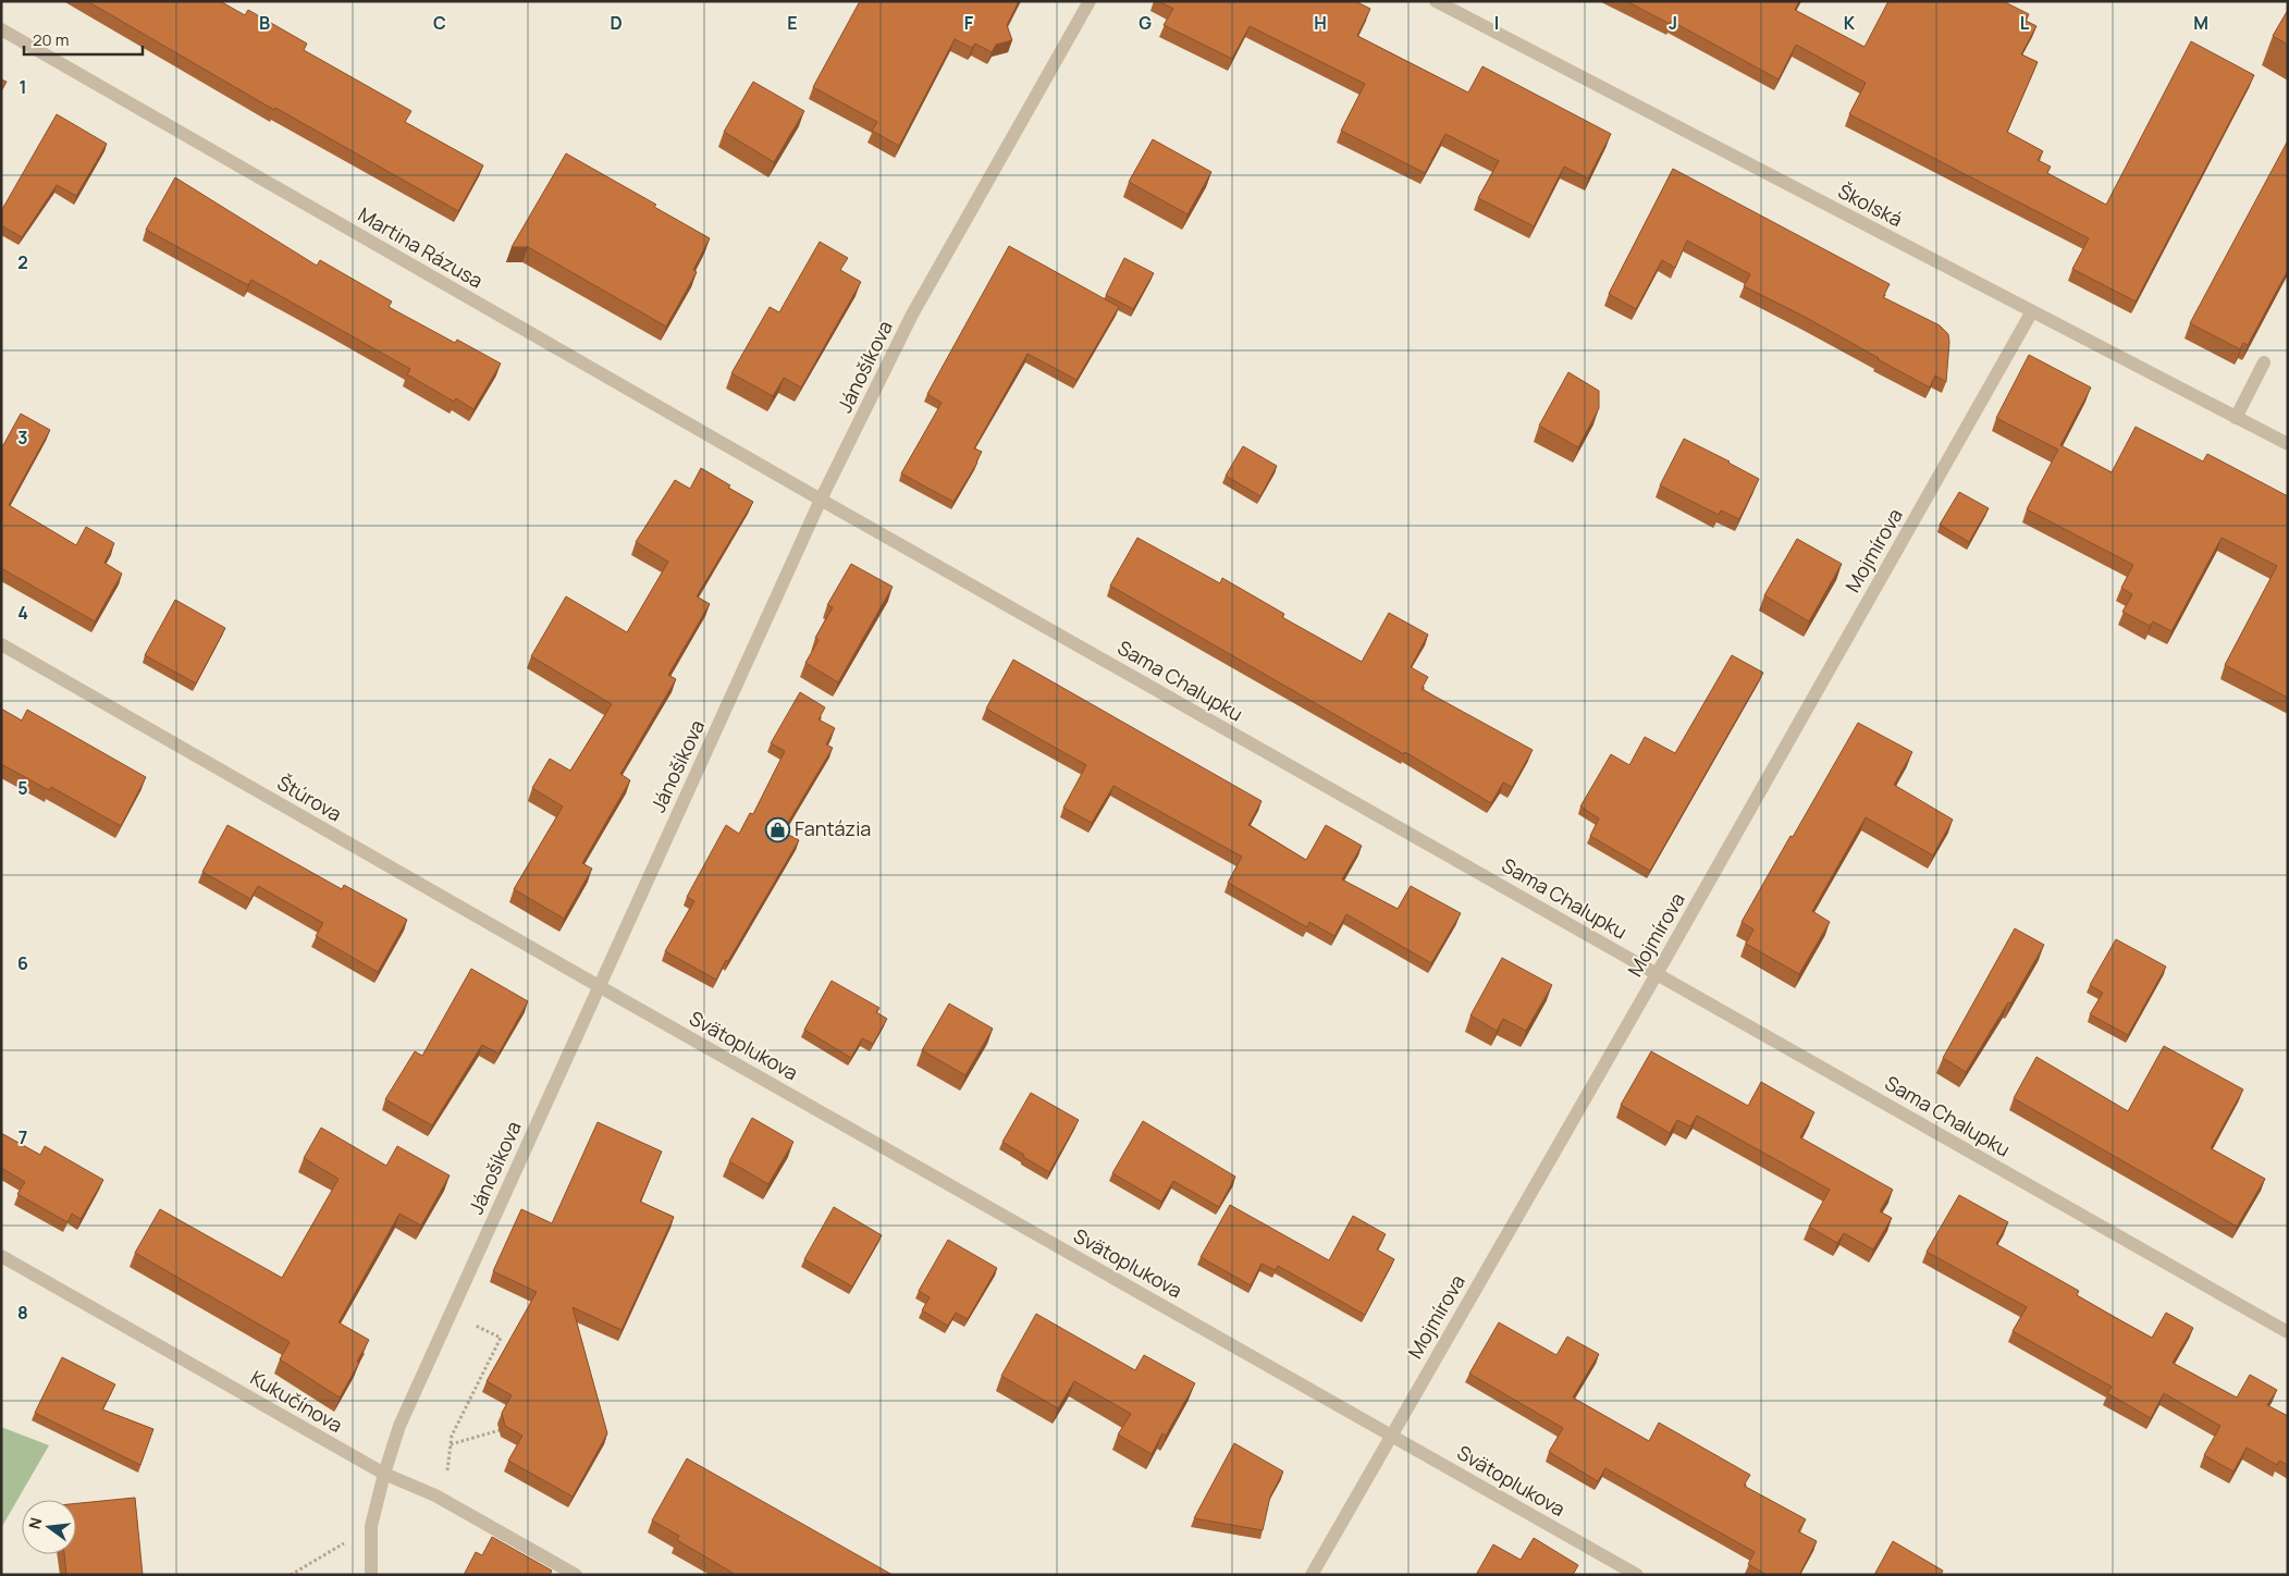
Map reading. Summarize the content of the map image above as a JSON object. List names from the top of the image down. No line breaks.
{"streets":{"street":["Školská","Martina Rázusa","Jánošíkova","Mojmírova","Sama Chalupku","Štúrova","Svätoplukova","Kukučínova"]},"crossings":[["Školská","Mojmírova"],["Martina Rázusa","Jánošíkova"],["Martina Rázusa","Sama Chalupku"],["Jánošíkova","Sama Chalupku"],["Jánošíkova","Štúrova"],["Jánošíkova","Svätoplukova"],["Jánošíkova","Kukučínova"],["Mojmírova","Sama Chalupku"],["Mojmírova","Svätoplukova"],["Štúrova","Svätoplukova"]],"places":{"shop":["Fantázia"]},"scale_bar":"20 m","north":"left","grid":{"columns":["B","C","D","E","F","G","H","I","J","K","L","M"],"rows":["1","2","3","4","5","6","7","8"]}}
